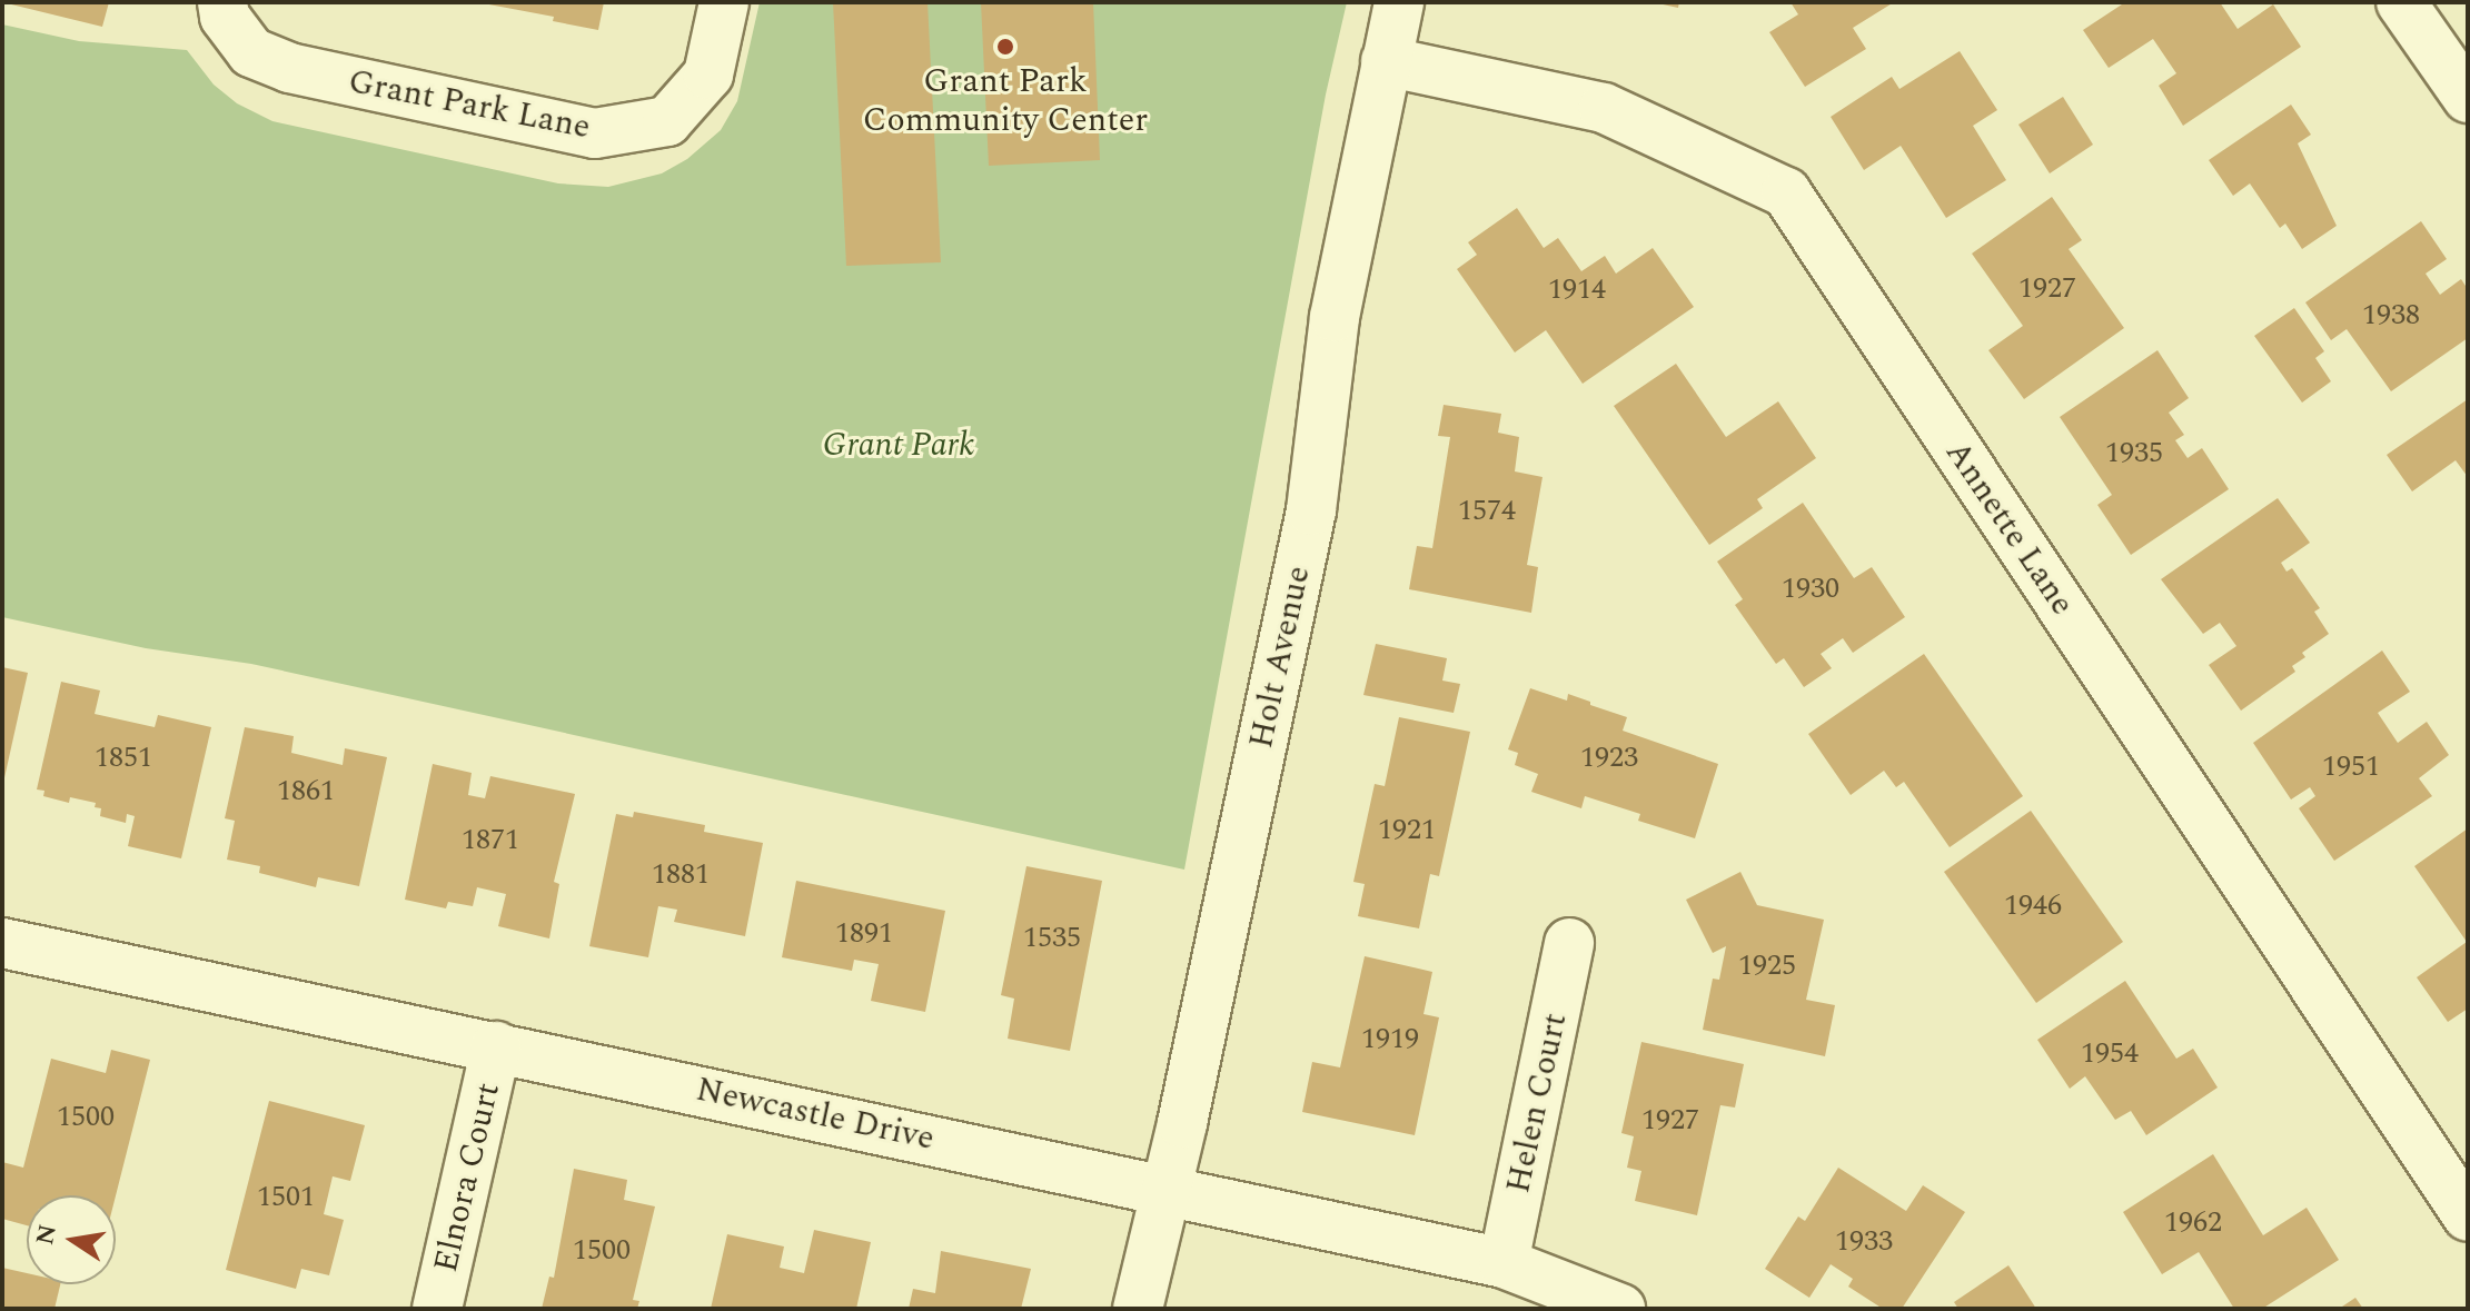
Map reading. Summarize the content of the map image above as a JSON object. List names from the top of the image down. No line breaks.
{"streets":{"street":["Grant Park Lane","Annette Lane","Holt Avenue","Helen Court","Newcastle Drive","Elnora Court"]},"crossings":[["Annette Lane","Holt Avenue"],["Holt Avenue","Newcastle Drive"],["Helen Court","Newcastle Drive"],["Newcastle Drive","Elnora Court"]],"parks":["Grant Park"],"places":["Grant Park Community Center"],"house_numbers":["1927","1914","1938","1935","1574","1930","1851","1923","1951","1861","1921","1871","1881","1946","1891","1535","1925","1919","1954","1500","1927","1501","1962","1933","1500"],"north":"left"}
